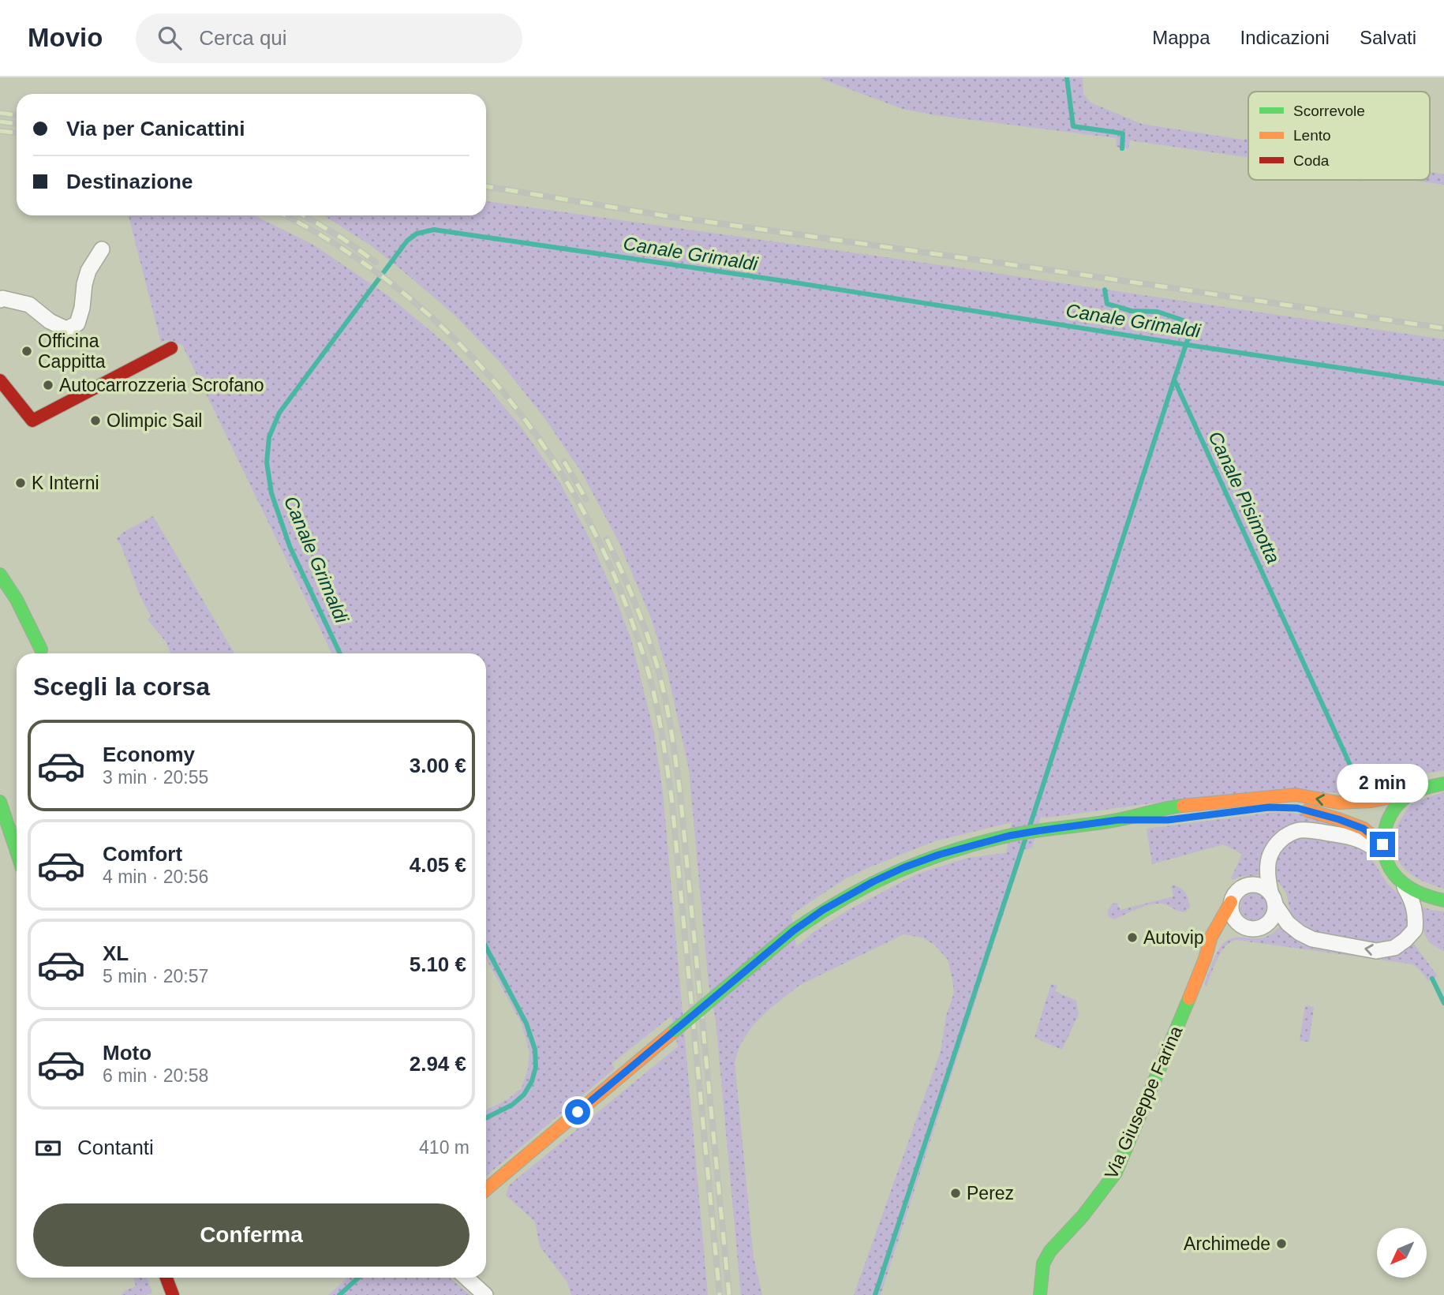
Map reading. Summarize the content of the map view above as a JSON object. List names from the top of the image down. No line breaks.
{"streets":{"main road":["Via Giuseppe Farina"]},"water":["Canale Grimaldi","Canale Pisimotta"],"places":["Officina Cappitta","Autocarrozzeria Scrofano","Olimpic Sail","K Interni","Autovip","Perez","Archimede"],"legend":["Scorrevole","Lento","Coda"],"north":"bottom left","page":{"header":"Movio","search":"Cerca qui","nav":["Mappa","Indicazioni","Salvati"],"banner":["Via per Canicattini","Destinazione"],"heading":"Scegli la corsa","list":[{"name":"Economy","note":"3 min · 20:55","value":"3.00 €"},{"name":"Comfort","note":"4 min · 20:56","value":"4.05 €"},{"name":"XL","note":"5 min · 20:57","value":"5.10 €"},{"name":"Moto","note":"6 min · 20:58","value":"2.94 €"}],"bubble":"2 min","pay":["Contanti","410 m"],"buttons":"Conferma"}}
